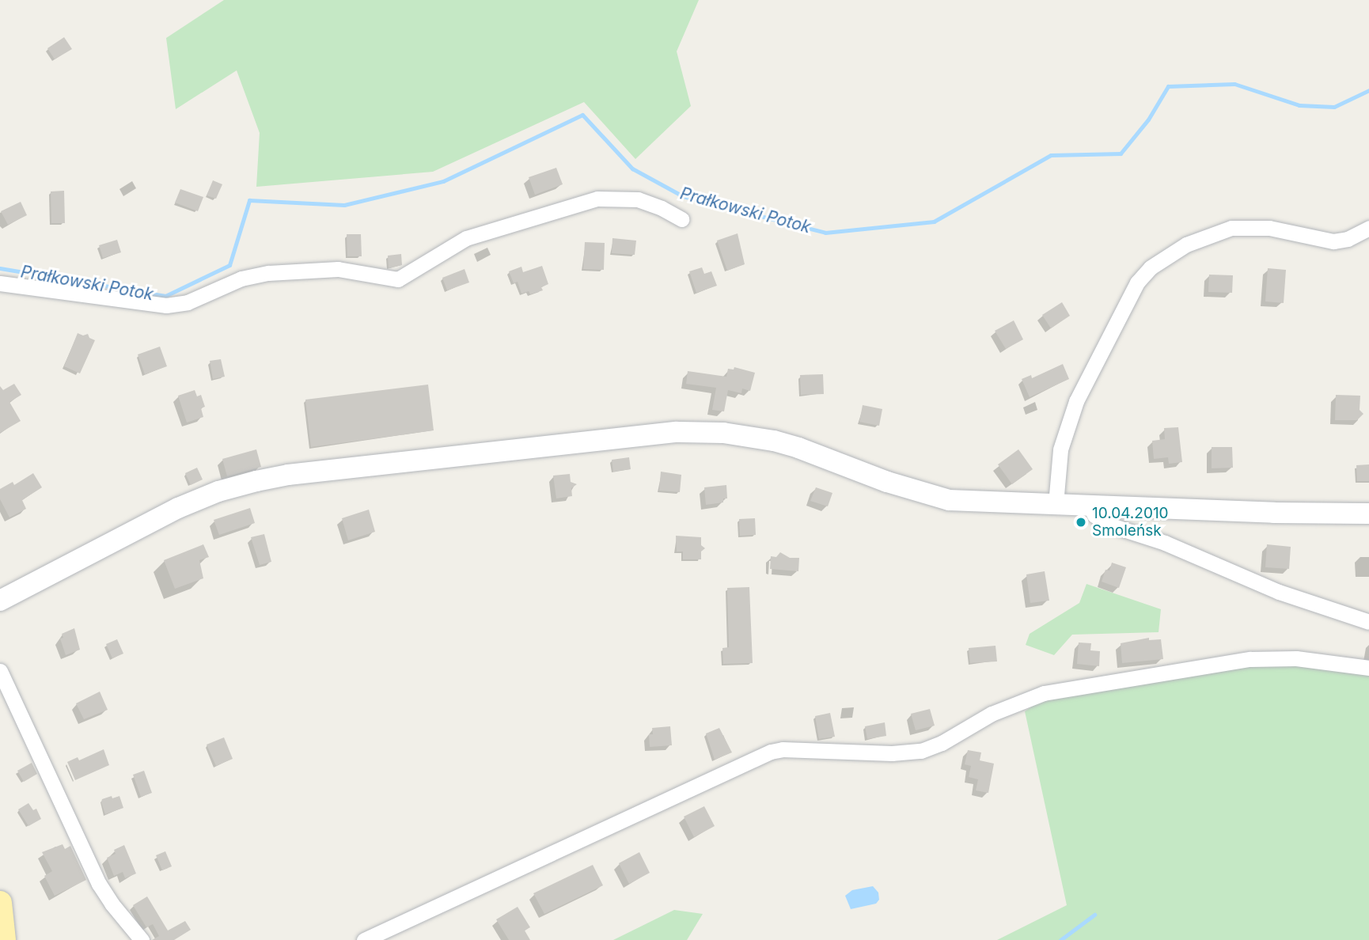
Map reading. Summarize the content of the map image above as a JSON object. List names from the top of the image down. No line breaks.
{"water":["Prałkowski Potok"],"places":["10.04.2010 Smoleńsk"]}
